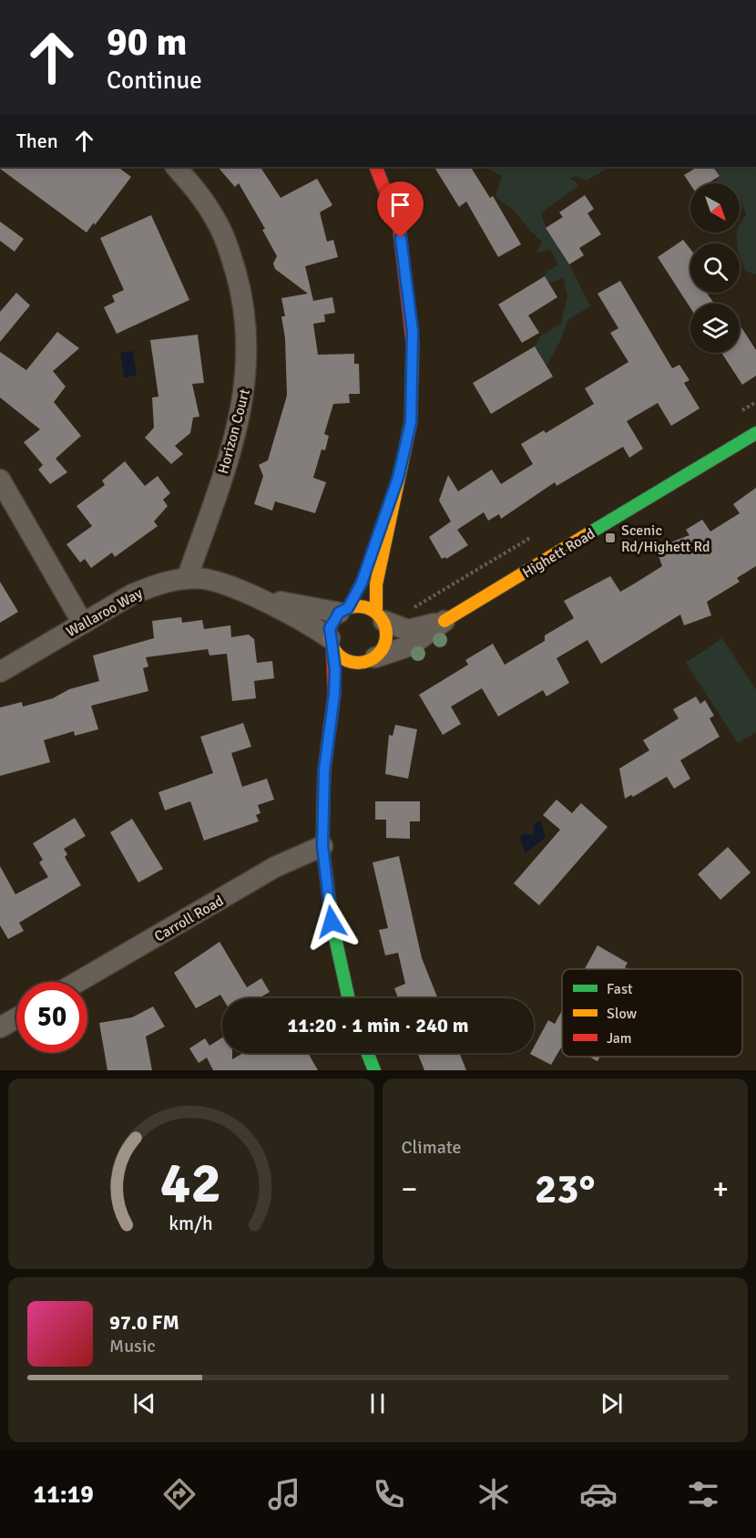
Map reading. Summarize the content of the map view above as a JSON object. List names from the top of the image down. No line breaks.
{"streets":{"main road":["Highett Road"],"street":["Horizon Court","Wallaroo Way","Carroll Road"]},"crossings":[["Horizon Court","Wallaroo Way"],["Highett Road","Wallaroo Way"]],"places":{"transit":["Scenic Rd/Highett Rd"]},"legend":["Fast","Slow","Jam"],"north":"bottom right","page":{"turn":["90 m","Continue"],"then":"Then","limit":"50","trip":"11:20 · 1 min · 240 m","tile":"Climate","heat":["−","23°","+"],"song":["97.0 FM","Music"],"tabs":"11:19","gauge":["42","km/h"]}}
